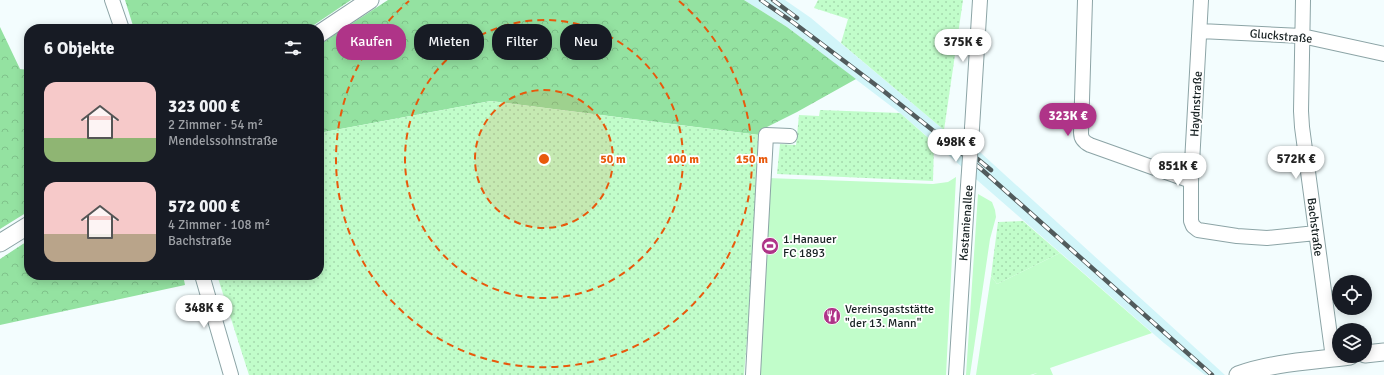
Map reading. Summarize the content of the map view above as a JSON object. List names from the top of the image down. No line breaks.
{"streets":{"street":["Gluckstraße","Haydnstraße","Kastanienallee","Bachstraße"]},"crossings":[["Gluckstraße","Haydnstraße"],["Gluckstraße","Bachstraße"],["Haydnstraße","Bachstraße"]],"places":{"sports":["1.Hanauer FC 1893"],"restaurant":["Vereinsgaststätte \"der 13. Mann\""]},"page":{"chip":["Kaufen","Mieten","Filter","Neu"],"heading":"6 Objekte","price":["375K €","323K €","498K €","572K €","851K €","348K €"],"list":[{"name":"323 000 €","note":"2 Zimmer · 54 m² · Mendelssohnstraße"},{"name":"572 000 €","note":"4 Zimmer · 108 m² · Bachstraße"}]},"rings":["50 m","100 m","150 m"]}
